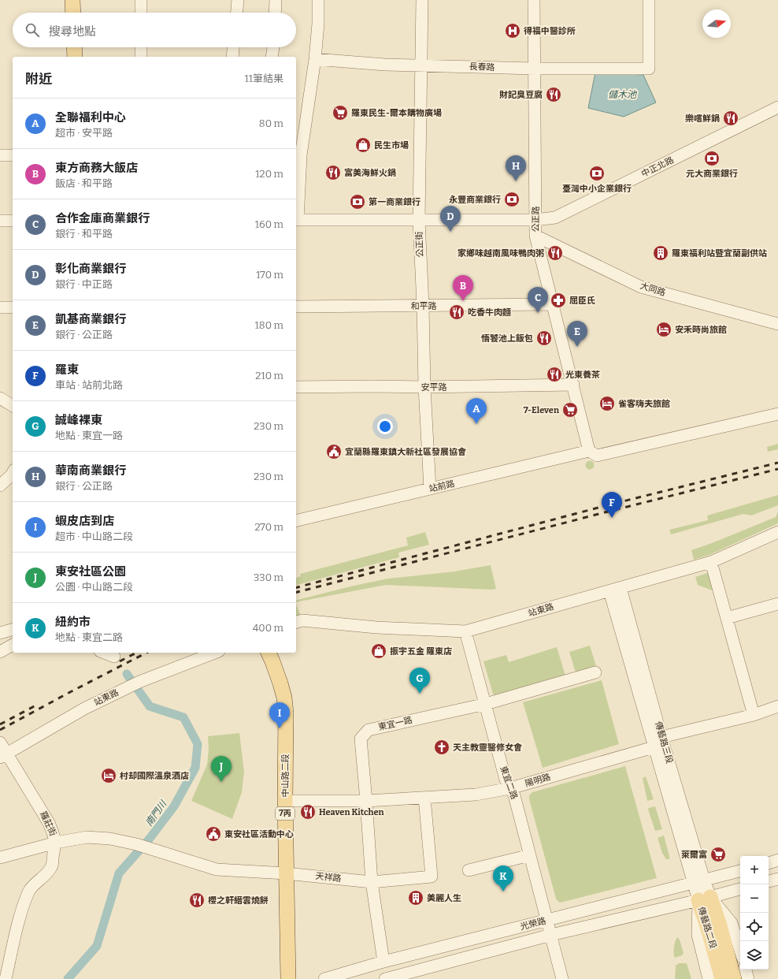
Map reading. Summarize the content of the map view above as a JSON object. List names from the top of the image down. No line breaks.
{"streets":{"main road":["中山路二段","7丙","傳藝路二段"],"street":["長春路","中正北路","公正路","公正街","大同路","和平路","安平路","站前路","站東路","東宜一路","傳藝路三段","陽明路","東宜二路","羅莊街","天祥路","光榮路"]},"crossings":[["長春路","公正路"],["長春路","公正街"],["中正北路","公正路"],["中正北路","公正街"],["公正路","大同路"],["公正路","和平路"],["公正路","安平路"],["公正路","站前路"],["公正街","和平路"],["公正街","安平路"],["公正街","站前路"],["站東路","傳藝路三段"],["站東路","東宜二路"],["站東路","羅莊街"],["東宜一路","陽明路"],["東宜一路","東宜二路"],["東宜一路","天祥路"],["東宜一路","光榮路"],["傳藝路三段","陽明路"],["傳藝路三段","光榮路"],["傳藝路三段","傳藝路二段"],["中山路二段","陽明路"],["中山路二段","天祥路"],["陽明路","東宜二路"],["陽明路","天祥路"],["東宜二路","光榮路"],["羅莊街","天祥路"],["光榮路","傳藝路二段"]],"water":["儲木池","南門川"],"places":{"hospital":["得福中醫診所"],"restaurant":["財記臭豆腐","樂嚐鮮鍋","富美海鮮火鍋","家鄉味越南風味鴨肉粥","吃香牛肉麵","悟饕池上飯包","光東養茶","Heaven Kitchen","櫻之軒縉雲燒餅"],"supermarket":["羅東民生-爾本購物廣場","7-Eleven","萊爾富"],"shop":["民生市場","振宇五金 羅東店"],"bank":["元大商業銀行","臺灣中小企業銀行","永豐商業銀行","第一商業銀行"],"building":["羅東福利站暨宜蘭副供站","美麗人生"],"pharmacy":["屈臣氏"],"hotel":["安禾時尚旅館","雀客嗨夫旅館","村却國際溫泉酒店"],"public building":["宜蘭縣羅東鎮大新社區發展協會","東安社區活動中心"],"church":["天主教靈醫修女會"]},"north":"right","page":{"search":"搜尋地點","heading":["附近","11筆結果"],"list":[{"mark":"A","name":"全聯福利中心","note":"超市 · 安平路","value":"80 m"},{"mark":"B","name":"東方商務大飯店","note":"飯店 · 和平路","value":"120 m"},{"mark":"C","name":"合作金庫商業銀行","note":"銀行 · 和平路","value":"160 m"},{"mark":"D","name":"彰化商業銀行","note":"銀行 · 中正路","value":"170 m"},{"mark":"E","name":"凱基商業銀行","note":"銀行 · 公正路","value":"180 m"},{"mark":"F","name":"羅東","note":"車站 · 站前北路","value":"210 m"},{"mark":"G","name":"誠峰裸東","note":"地點 · 東宜一路","value":"230 m"},{"mark":"H","name":"華南商業銀行","note":"銀行 · 公正路","value":"230 m"},{"mark":"I","name":"蝦皮店到店","note":"超市 · 中山路二段","value":"270 m"},{"mark":"J","name":"東安社區公園","note":"公園 · 中山路二段","value":"330 m"},{"mark":"K","name":"紐約市","note":"地點 · 東宜二路","value":"400 m"}],"pins":["H","D","B","C","E","A","F","G","I","J","K"],"map_buttons":["+","−"]}}
